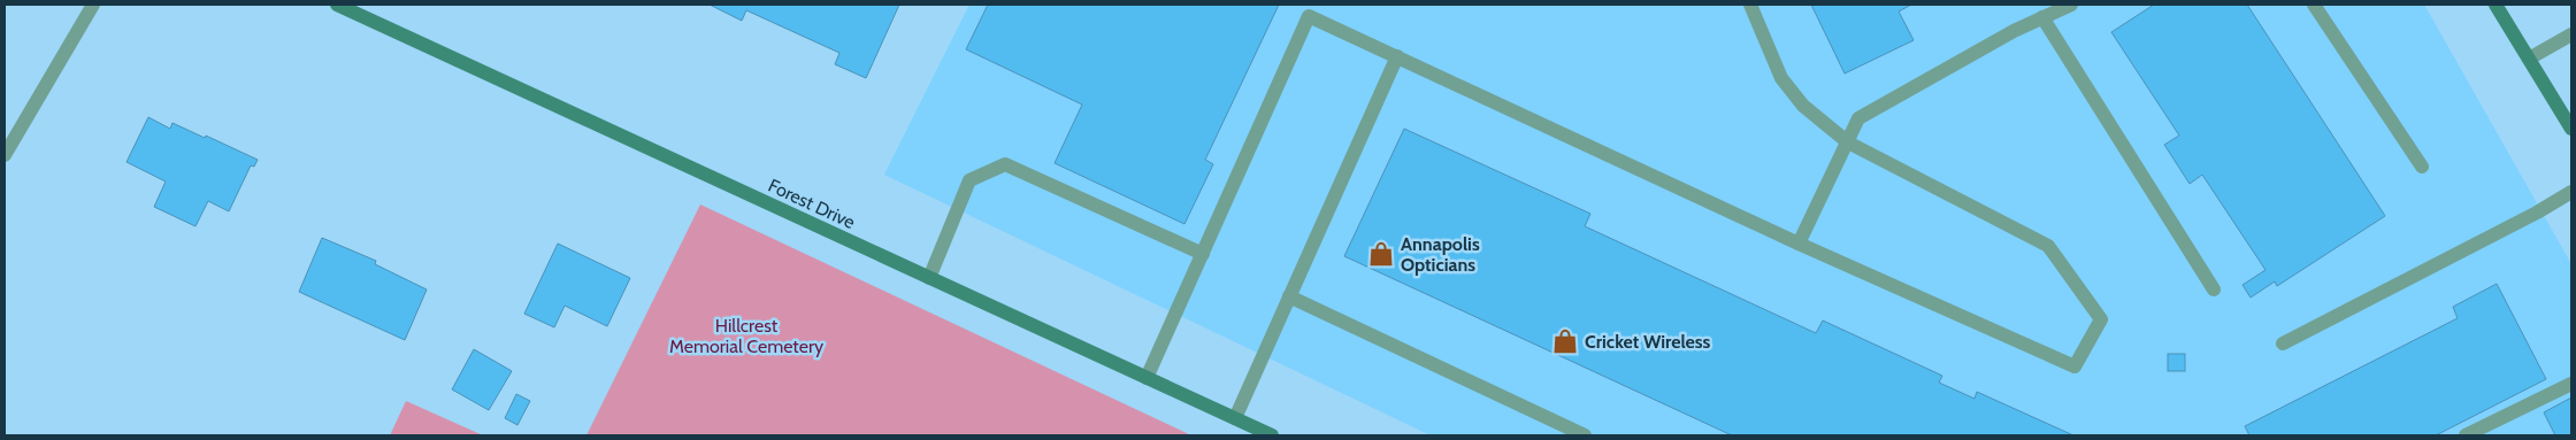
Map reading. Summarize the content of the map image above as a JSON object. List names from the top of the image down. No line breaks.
{"streets":{"street":["Forest Drive"]},"parks":["Hillcrest Memorial Cemetery"],"places":{"shop":["Annapolis Opticians","Cricket Wireless"]}}
